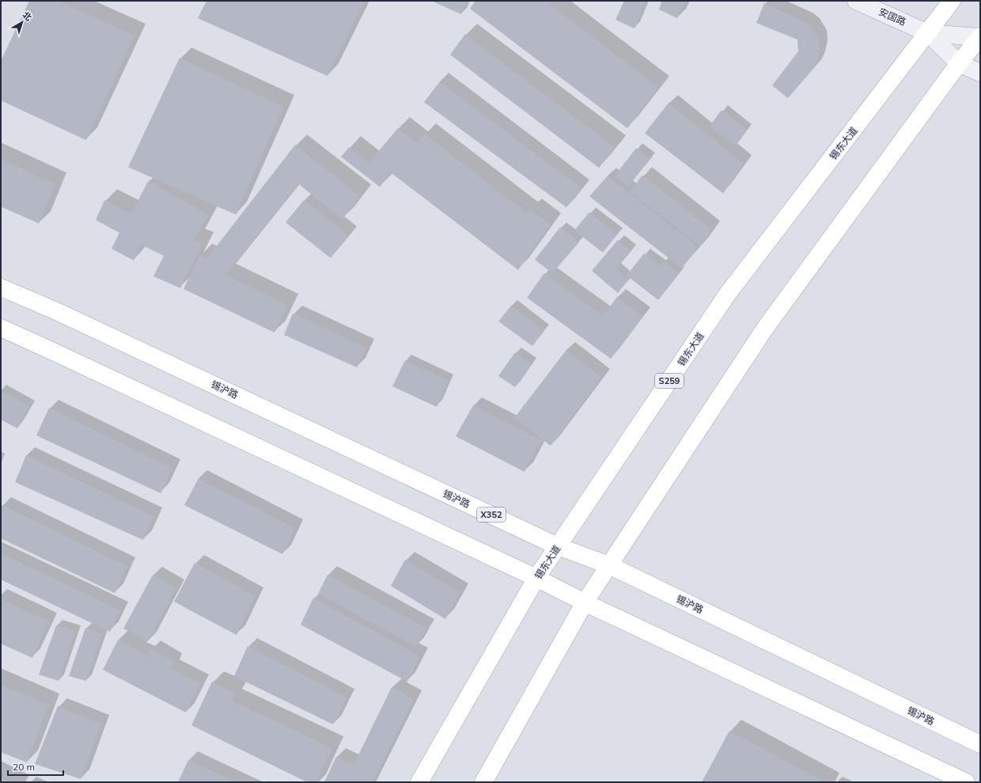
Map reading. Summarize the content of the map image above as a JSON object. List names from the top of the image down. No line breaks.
{"streets":{"main road":["锡东大道","S259","锡沪路","X352"],"street":["安国路"]},"crossings":[["安国路","锡东大道"],["锡东大道","锡沪路"]],"scale_bar":"20 m","north":"top right"}
